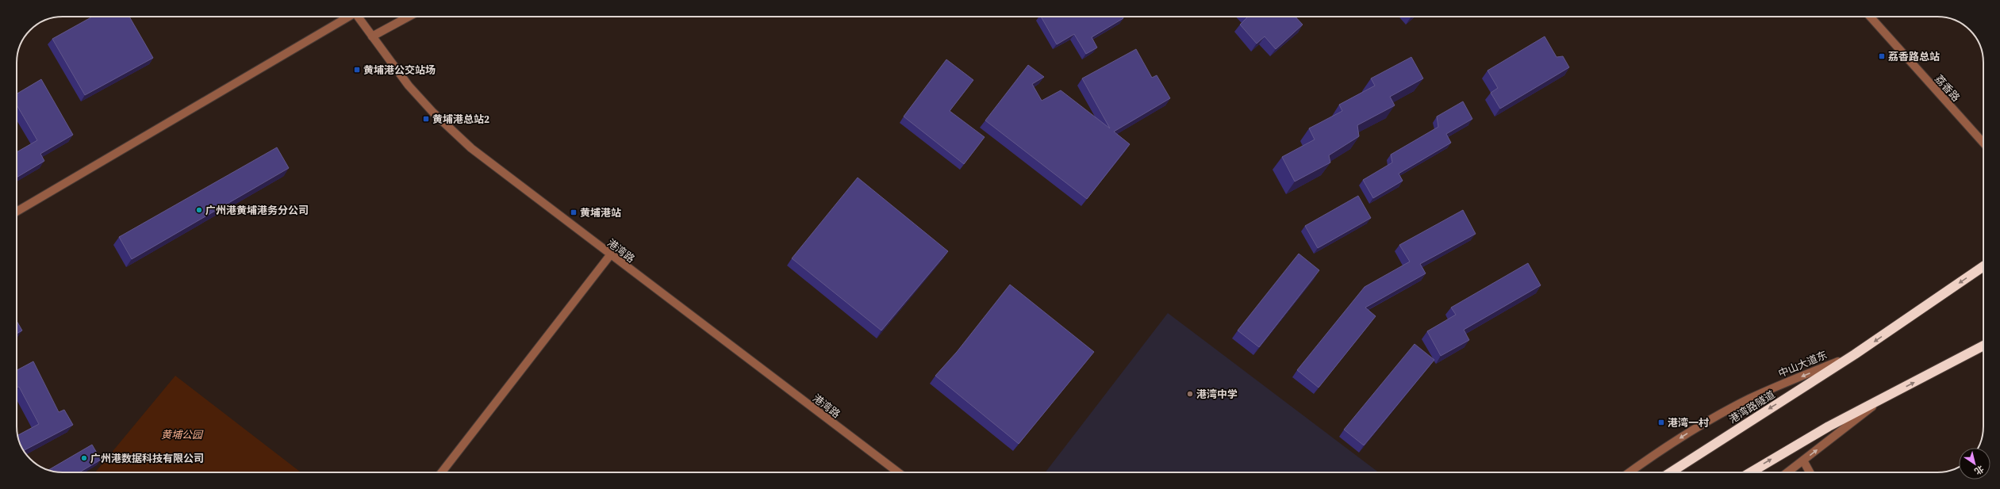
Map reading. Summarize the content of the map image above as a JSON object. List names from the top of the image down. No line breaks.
{"streets":{"highway":["中山大道东","港湾路隧道"],"street":["荔香路","港湾路"]},"crossings":[["中山大道东","港湾路隧道"]],"parks":["黄埔公园"],"places":{"transit":["荔香路总站","黄埔港公交站场","黄埔港总站2","黄埔港站","港湾一村"],"other":["广州港黄埔港务分公司","港湾中学","广州港数据科技有限公司"]},"north":"bottom right"}
